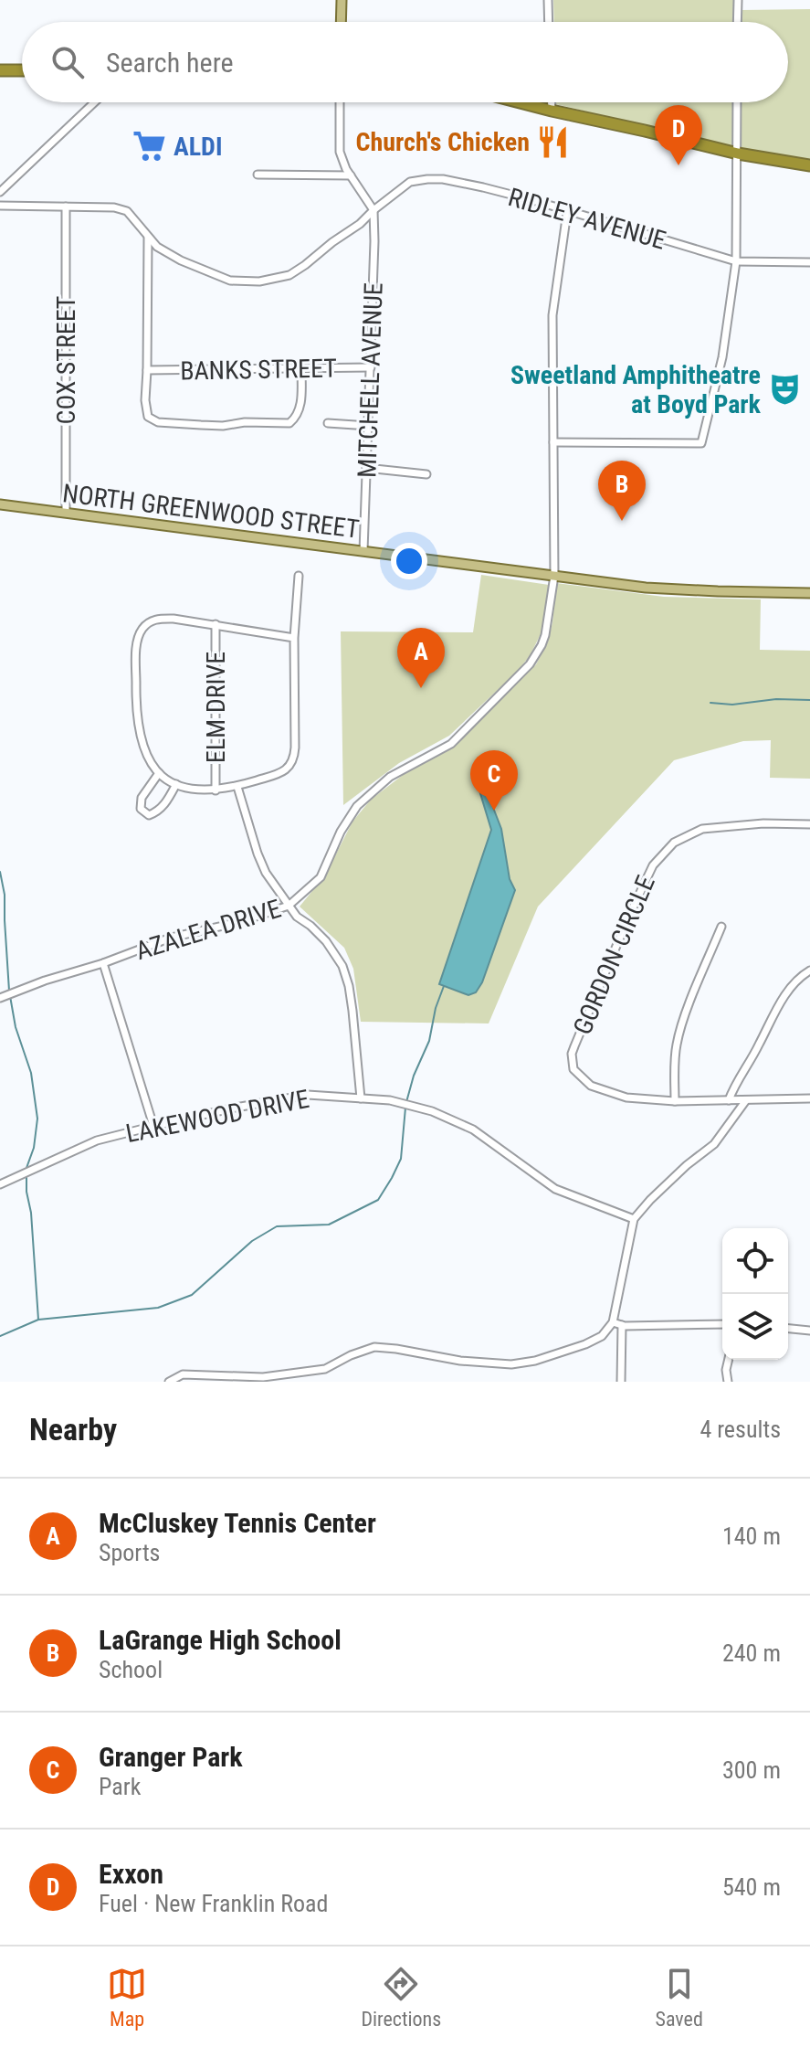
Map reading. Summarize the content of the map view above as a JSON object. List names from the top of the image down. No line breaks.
{"streets":{"main road":["NORTH GREENWOOD STREET"],"street":["RIDLEY AVENUE","COX STREET","BANKS STREET","MITCHELL AVENUE","ELM DRIVE","AZALEA DRIVE","GORDON CIRCLE","LAKEWOOD DRIVE"]},"crossings":[["RIDLEY AVENUE","COX STREET"],["RIDLEY AVENUE","MITCHELL AVENUE"],["RIDLEY AVENUE","AZALEA DRIVE"],["COX STREET","NORTH GREENWOOD STREET"],["BANKS STREET","MITCHELL AVENUE"],["MITCHELL AVENUE","NORTH GREENWOOD STREET"],["NORTH GREENWOOD STREET","AZALEA DRIVE"]],"places":{"restaurant":["Church's Chicken"],"supermarket":["ALDI"],"theatre":["Sweetland Amphitheatre at Boyd Park"]},"page":{"search":"Search here","pins":["D","B","A","C"],"heading":["Nearby","4 results"],"list":[{"mark":"A","name":"McCluskey Tennis Center","note":"Sports","value":"140 m"},{"mark":"B","name":"LaGrange High School","note":"School","value":"240 m"},{"mark":"C","name":"Granger Park","note":"Park","value":"300 m"},{"mark":"D","name":"Exxon","note":"Fuel · New Franklin Road","value":"540 m"}],"nav":["Map","Directions","Saved"]}}
